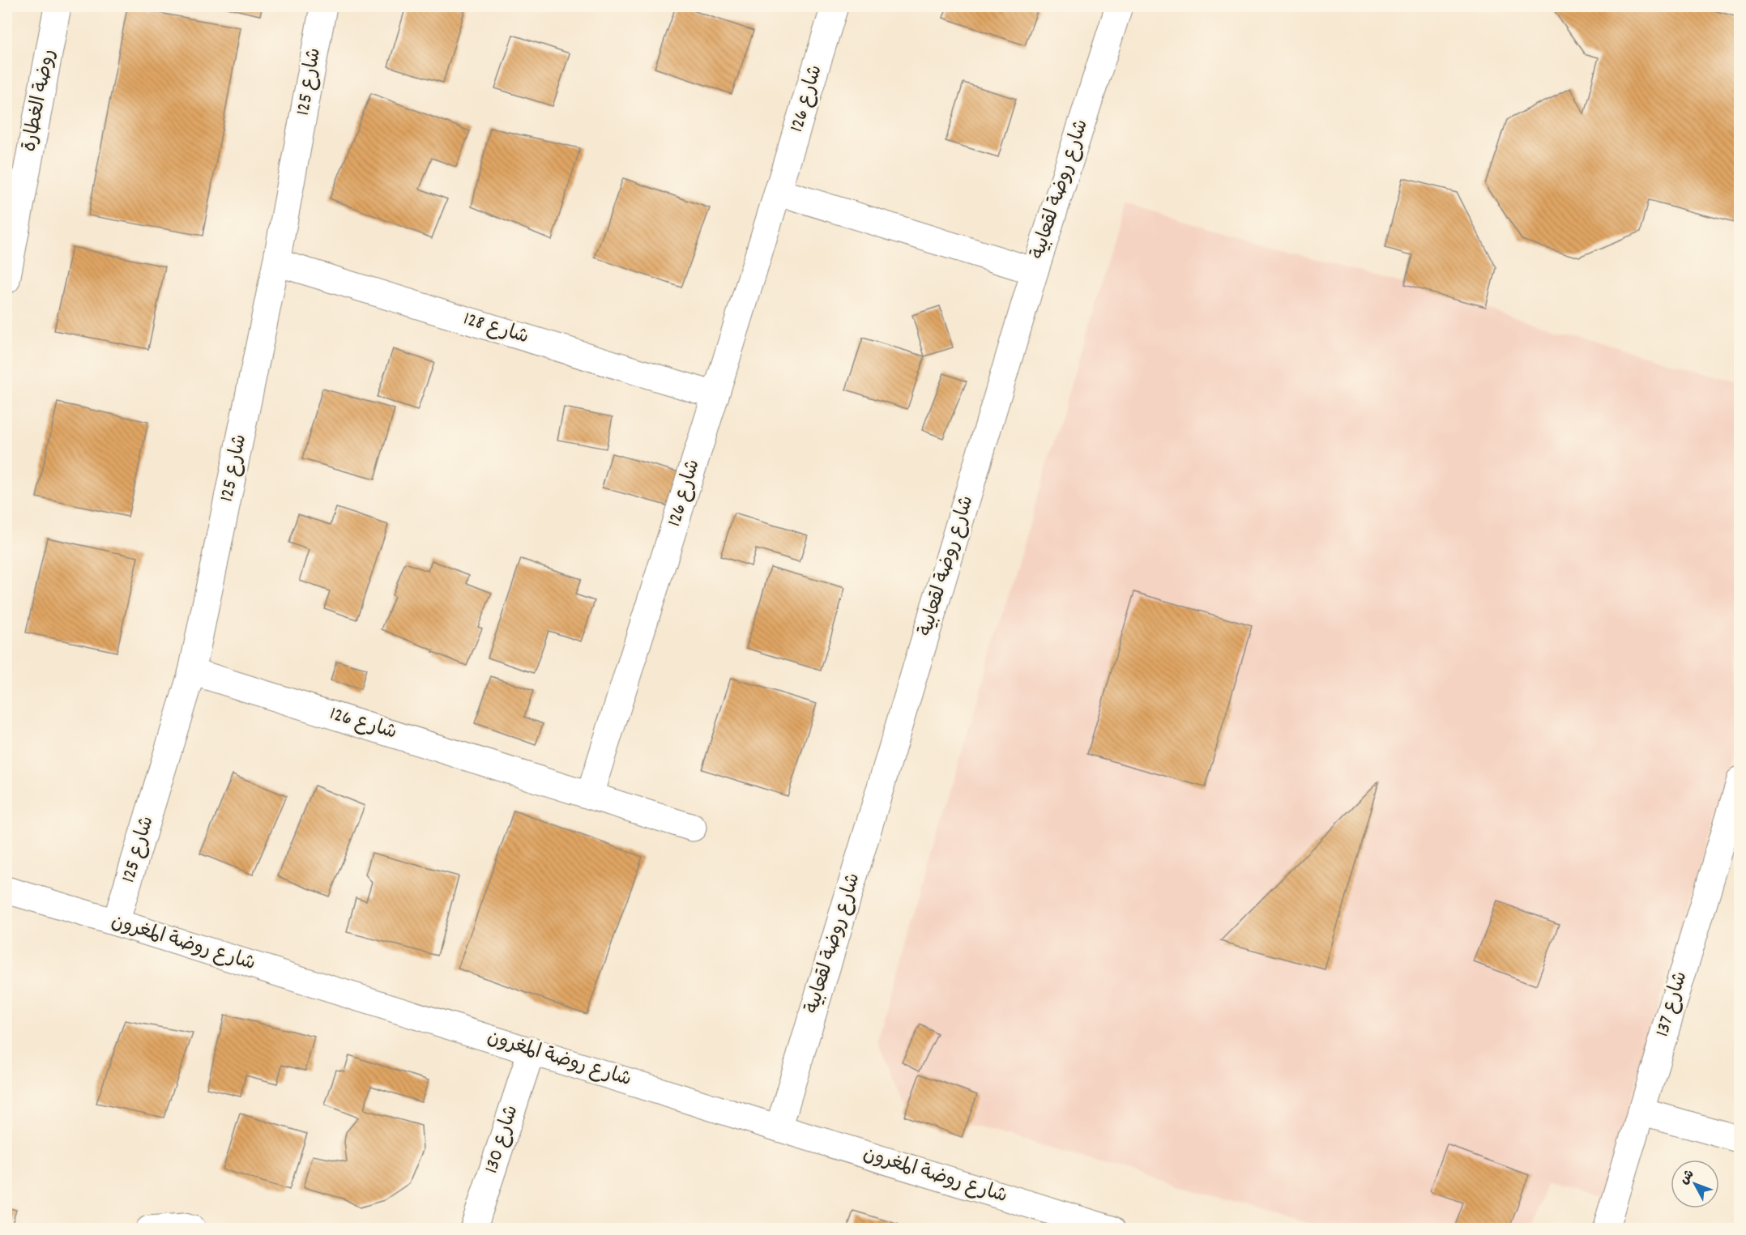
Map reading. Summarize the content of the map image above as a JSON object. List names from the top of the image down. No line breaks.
{"streets":{"street":["شارع 125","شارع 126","روضة الغطارة","شارع روضة لقعابية","شارع 128","شارع روضة المغرون","شارع 137","شارع 130"]},"crossings":[["شارع 125","شارع 126"],["شارع 125","شارع 128"],["شارع 125","شارع روضة المغرون"],["شارع 126","شارع 128"],["شارع روضة لقعابية","شارع روضة المغرون"],["شارع روضة المغرون","شارع 130"]],"north":"top left"}
